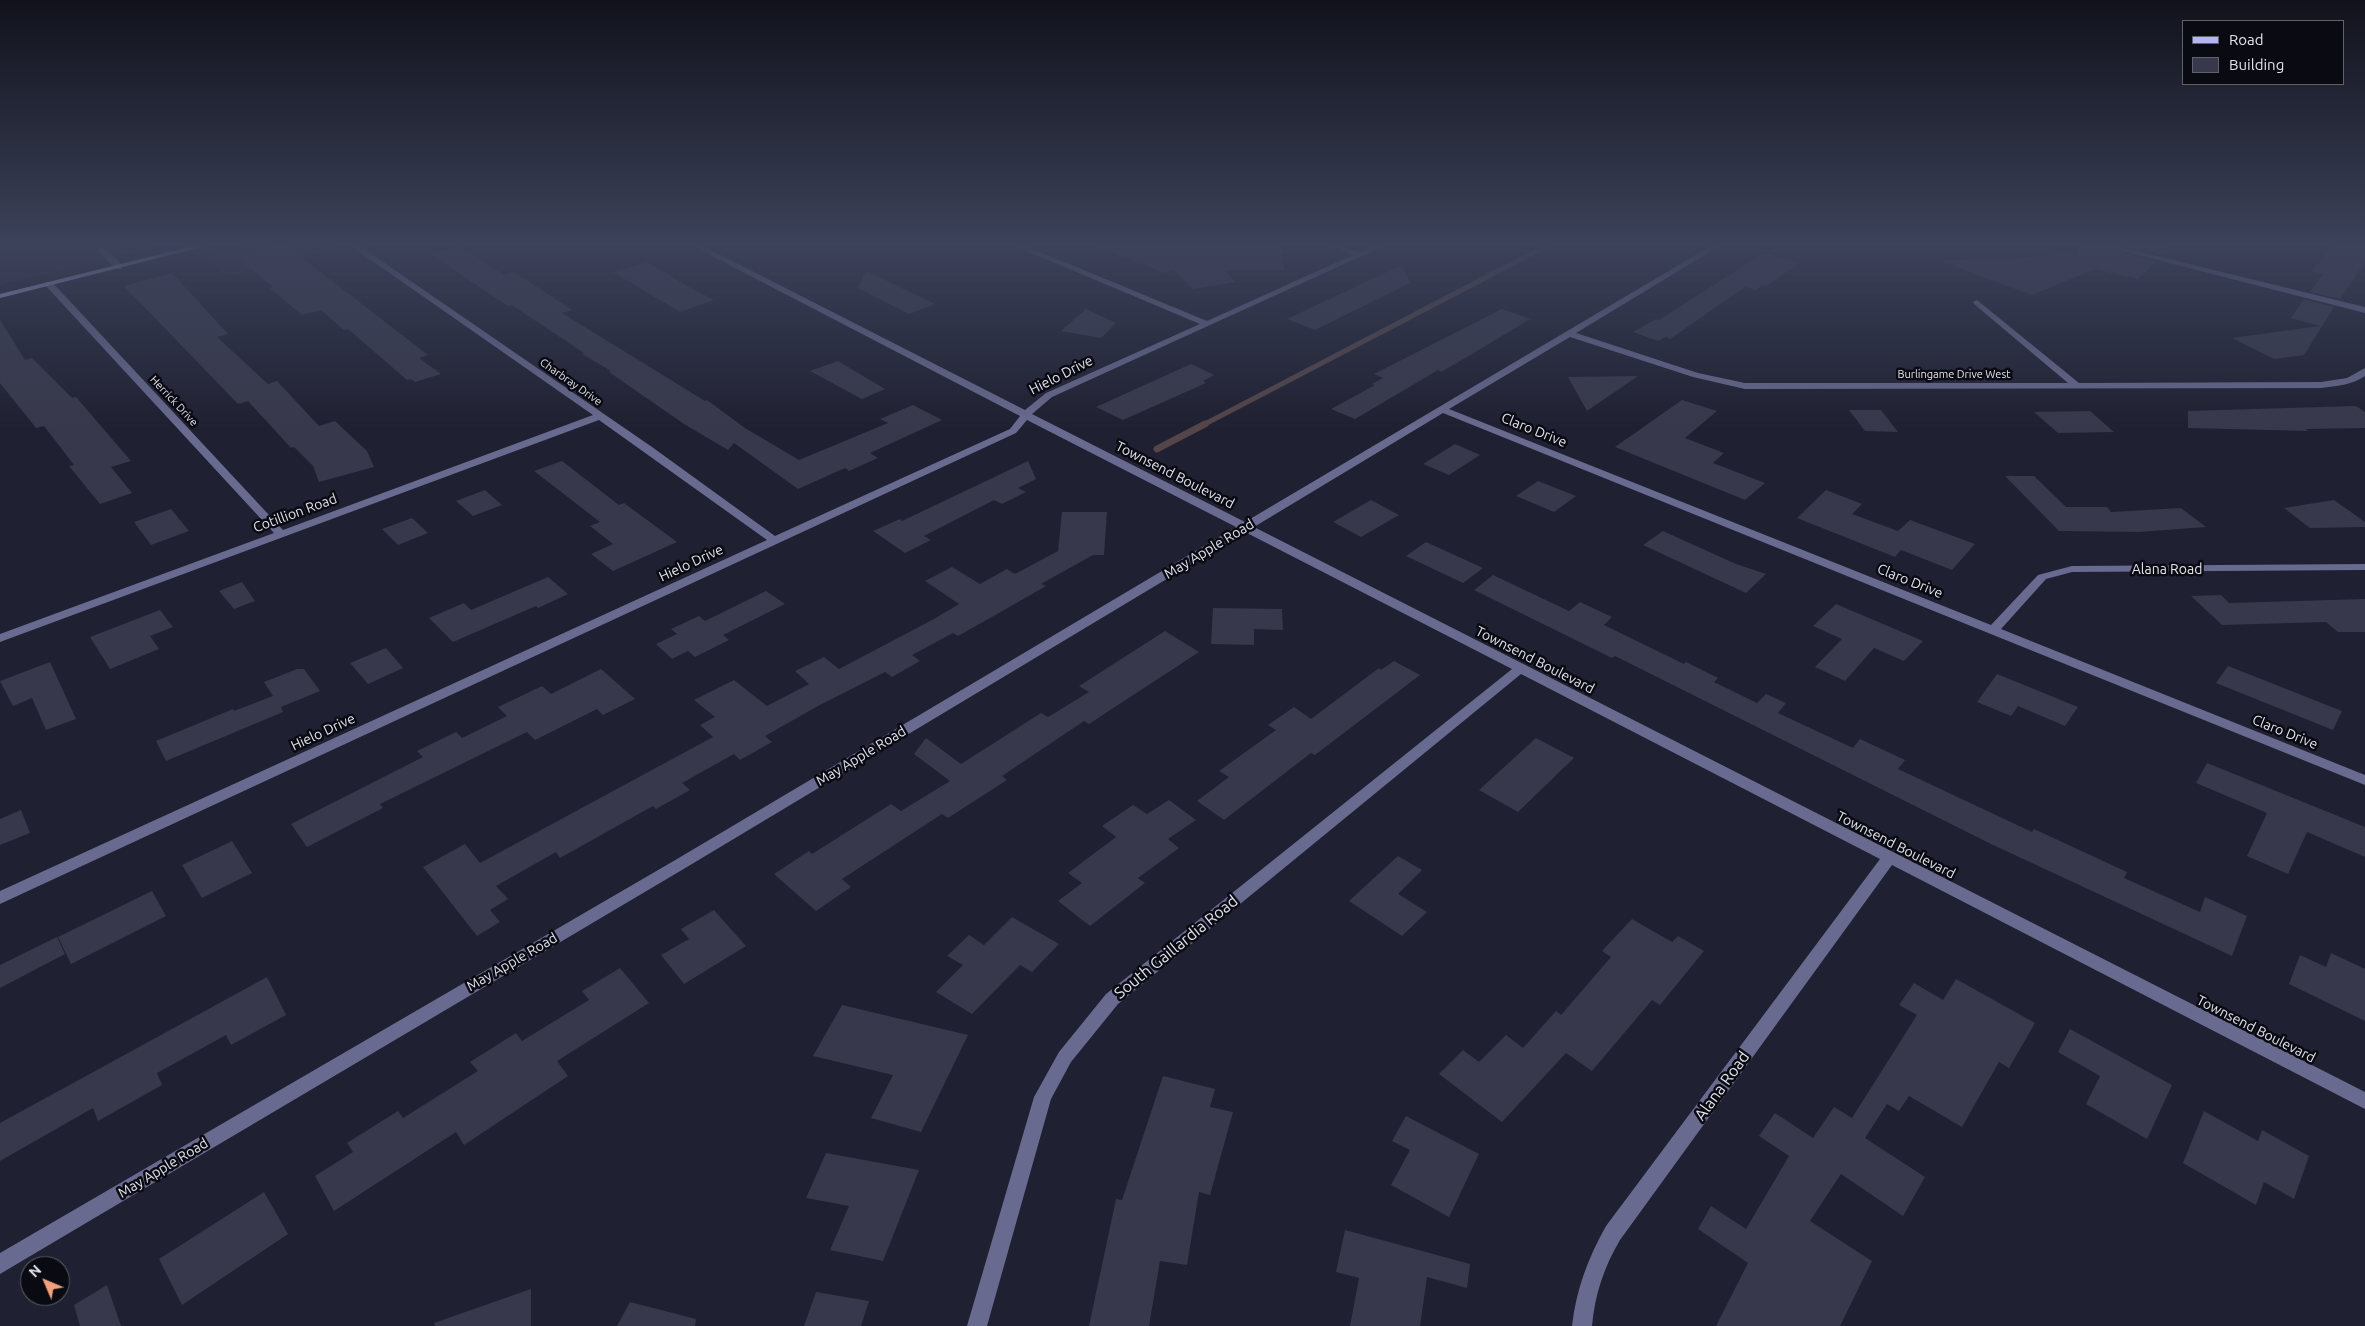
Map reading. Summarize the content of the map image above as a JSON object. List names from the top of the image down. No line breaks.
{"streets":{"street":["Burlingame Drive West","Hielo Drive","Charbray Drive","Herrick Drive","Claro Drive","Townsend Boulevard","Cotillion Road","May Apple Road","Alana Road","South Gaillardia Road"]},"crossings":[["Burlingame Drive West","May Apple Road"],["Hielo Drive","Charbray Drive"],["Hielo Drive","Townsend Boulevard"],["Charbray Drive","Cotillion Road"],["Herrick Drive","Cotillion Road"],["Claro Drive","May Apple Road"],["Claro Drive","Alana Road"],["Townsend Boulevard","May Apple Road"],["Townsend Boulevard","Alana Road"],["Townsend Boulevard","South Gaillardia Road"]],"legend":["Road","Building"],"north":"top left"}
